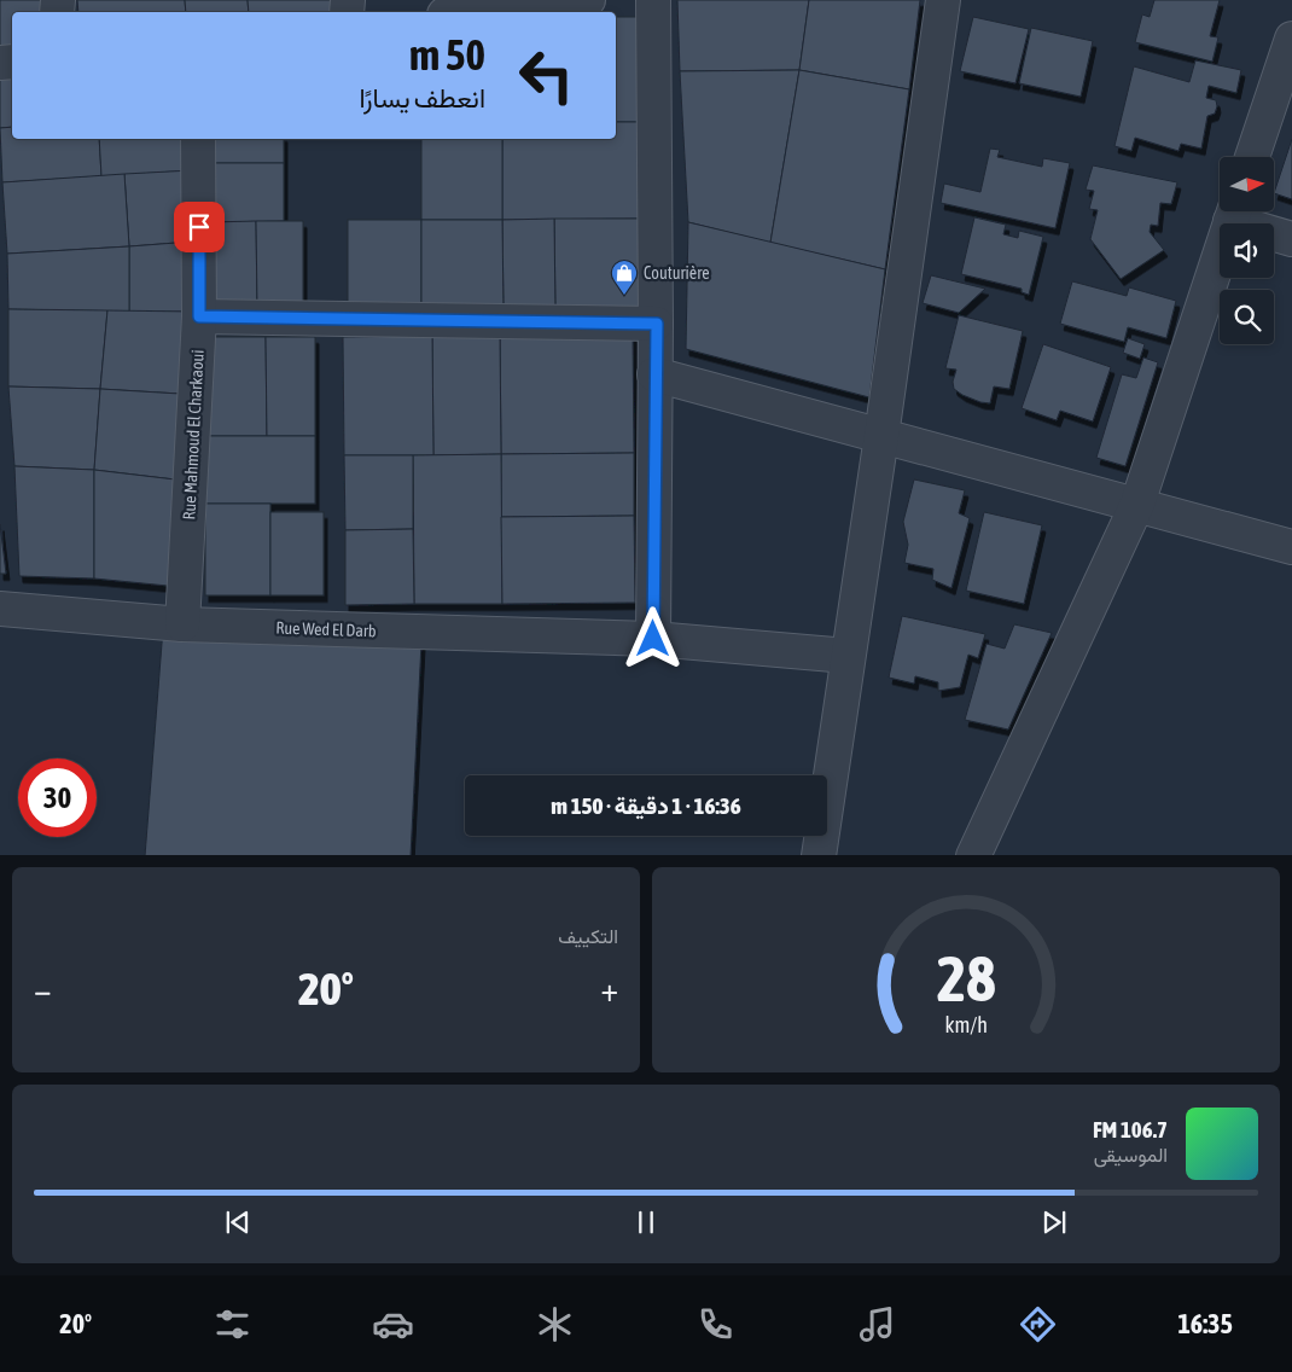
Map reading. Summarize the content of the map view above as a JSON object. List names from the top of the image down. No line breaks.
{"streets":{"street":["Rue Mahmoud El Charkaoui","Rue Wed El Darb"]},"crossings":[["Rue Mahmoud El Charkaoui","Rue Wed El Darb"]],"places":{"shop":["Couturière"]},"north":"right","page":{"turn":["50 m","انعطف يسارًا"],"limit":"30","trip":"16:36 · 1 دقيقة · 150 m","tile":"التكييف","heat":["−","20°","+"],"song":["106.7 FM","الموسيقى"],"tabs":["16:35","20°"],"gauge":["28","km/h"]}}
